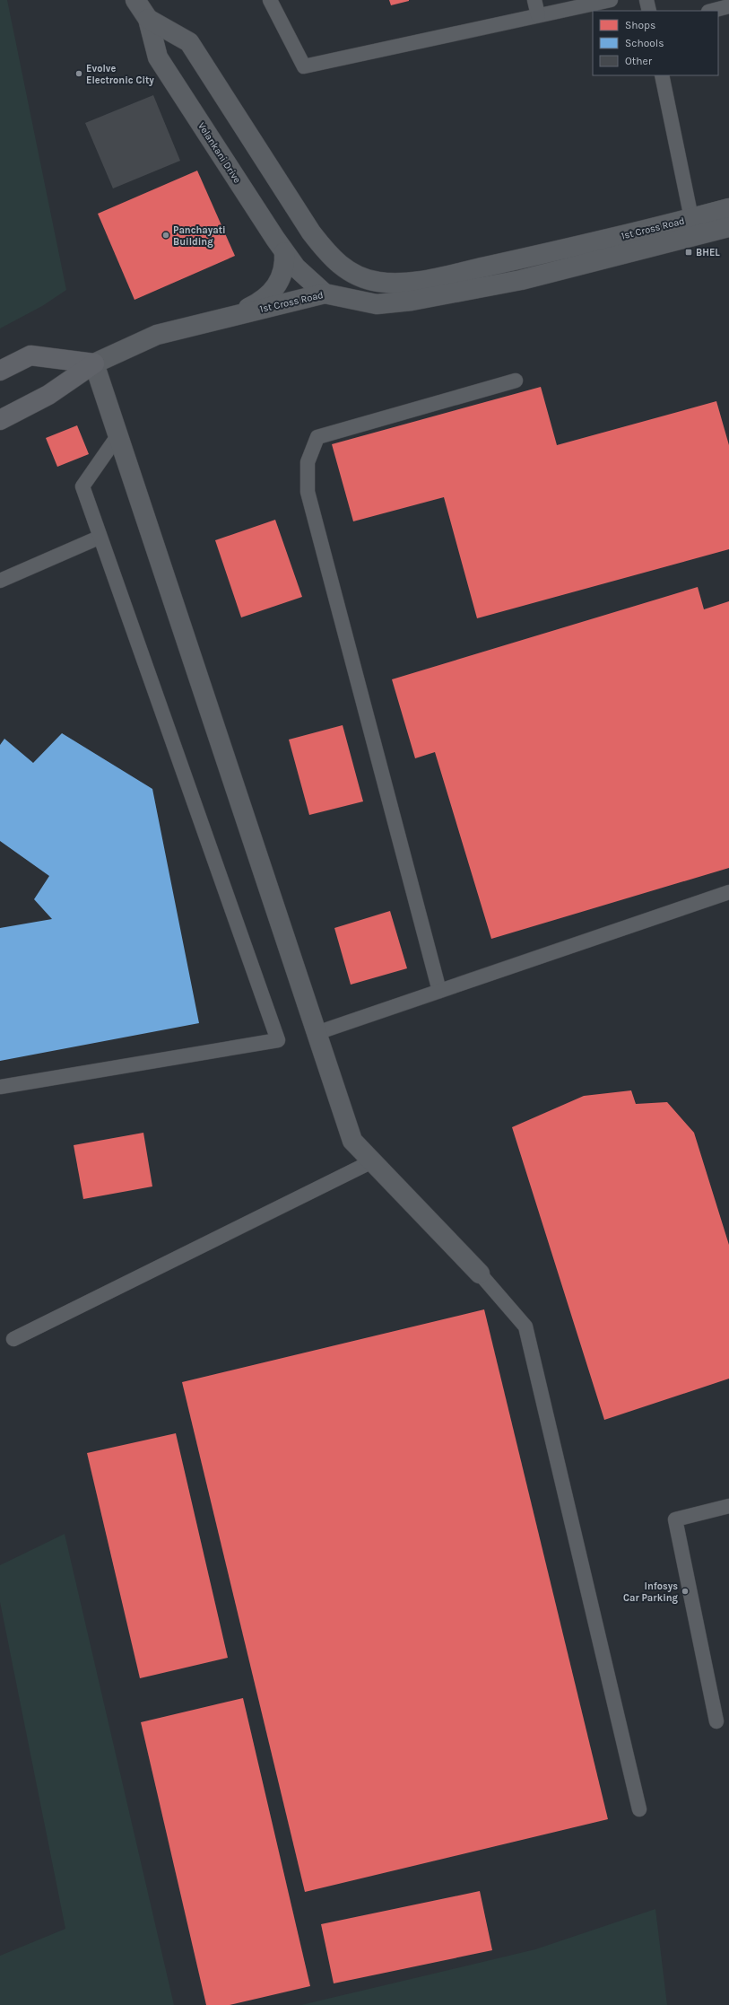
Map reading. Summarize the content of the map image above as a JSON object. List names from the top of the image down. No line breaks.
{"streets":{"street":["Velankani Drive","1st Cross Road"]},"crossings":[["Velankani Drive","1st Cross Road"]],"places":{"other":["Evolve Electronic City","Panchayati Building","Infosys Car Parking"],"transit":["BHEL"]},"legend":["Shops","Schools","Other"]}
